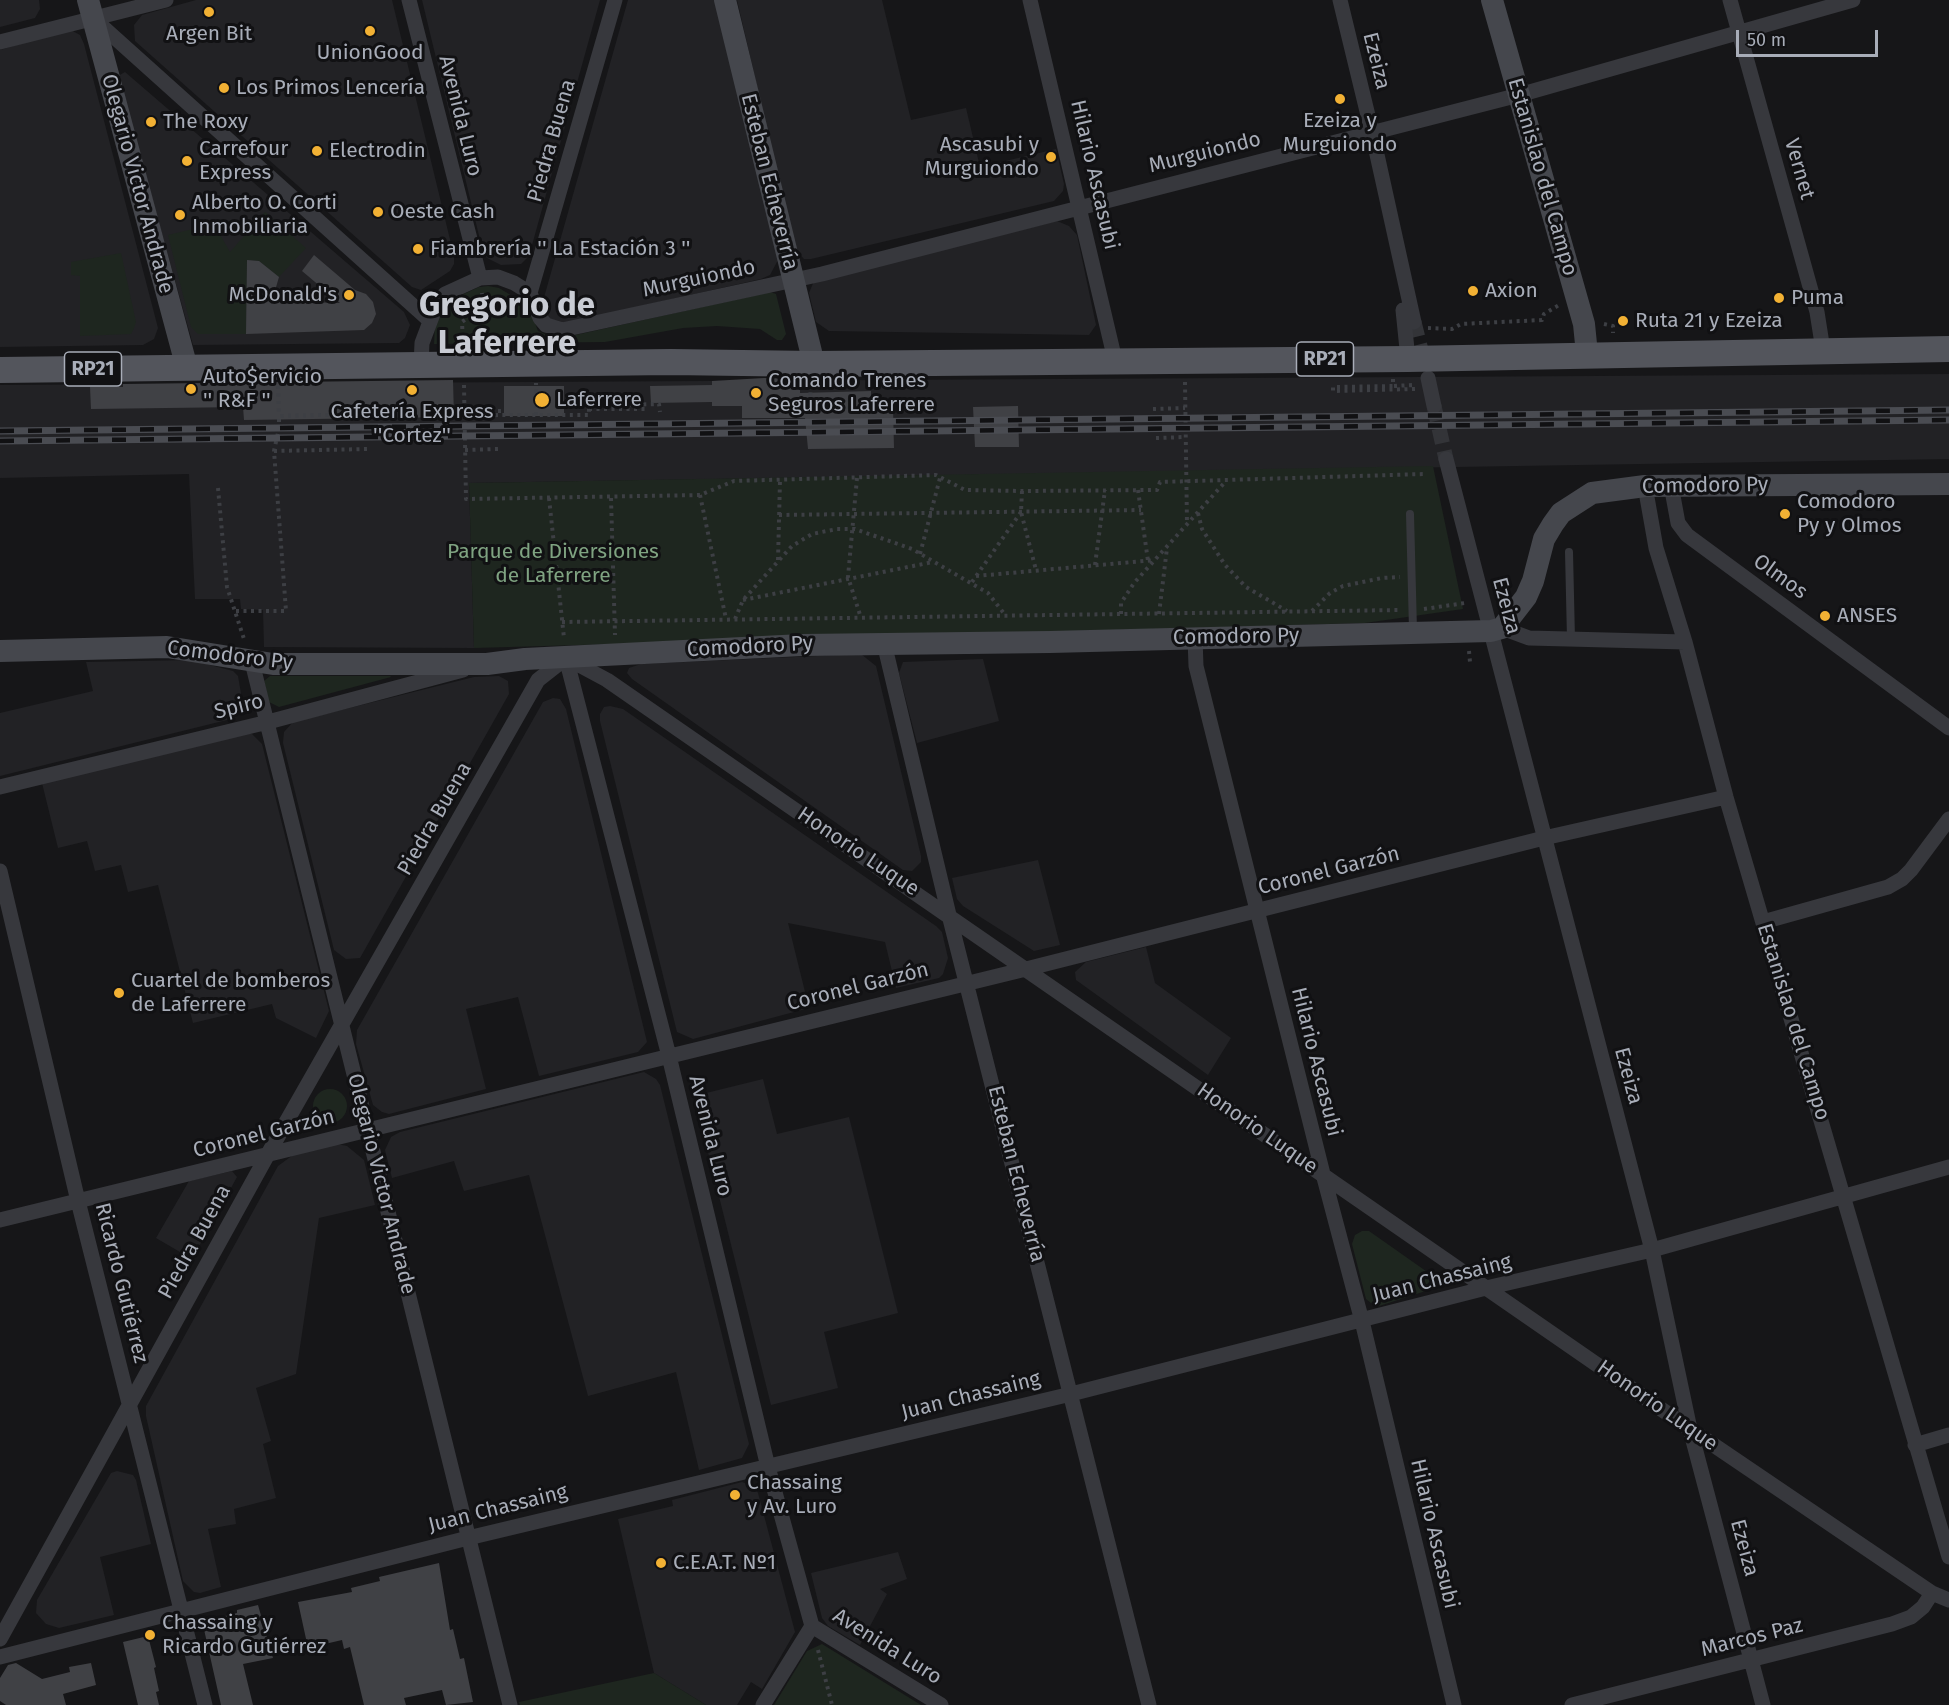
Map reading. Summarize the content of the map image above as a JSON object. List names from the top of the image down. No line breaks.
{"streets":{"main road":["Estanislao del Campo","Esteban Echeverría","Olegario Victor Andrade","RP21","Comodoro Py"],"street":["Ezeiza","Avenida Luro","Piedra Buena","Murguiondo","Vernet","Hilario Ascasubi","Olmos","Spiro","Honorio Luque","Coronel Garzón","Juan Chassaing","Ricardo Gutiérrez","Marcos Paz"]},"crossings":[["Ezeiza","Murguiondo"],["Ezeiza","RP21"],["Ezeiza","Comodoro Py"],["Ezeiza","Honorio Luque"],["Ezeiza","Coronel Garzón"],["Ezeiza","Juan Chassaing"],["Ezeiza","Marcos Paz"],["Avenida Luro","Piedra Buena"],["Avenida Luro","Comodoro Py"],["Avenida Luro","Honorio Luque"],["Avenida Luro","Coronel Garzón"],["Avenida Luro","Juan Chassaing"],["Piedra Buena","Murguiondo"],["Piedra Buena","Olegario Victor Andrade"],["Piedra Buena","Comodoro Py"],["Piedra Buena","Honorio Luque"],["Piedra Buena","Coronel Garzón"],["Piedra Buena","Ricardo Gutiérrez"],["Murguiondo","Vernet"],["Murguiondo","Hilario Ascasubi"],["Murguiondo","Estanislao del Campo"],["Murguiondo","Esteban Echeverría"],["Vernet","RP21"],["Hilario Ascasubi","RP21"],["Hilario Ascasubi","Comodoro Py"],["Hilario Ascasubi","Honorio Luque"],["Hilario Ascasubi","Coronel Garzón"],["Hilario Ascasubi","Juan Chassaing"],["Estanislao del Campo","RP21"],["Estanislao del Campo","Comodoro Py"],["Estanislao del Campo","Coronel Garzón"],["Estanislao del Campo","Juan Chassaing"],["Esteban Echeverría","RP21"],["Esteban Echeverría","Comodoro Py"],["Esteban Echeverría","Honorio Luque"],["Esteban Echeverría","Coronel Garzón"],["Esteban Echeverría","Juan Chassaing"],["Olegario Victor Andrade","RP21"],["Olegario Victor Andrade","Comodoro Py"],["Olegario Victor Andrade","Spiro"],["Olegario Victor Andrade","Coronel Garzón"],["Olegario Victor Andrade","Juan Chassaing"],["Comodoro Py","Olmos"],["Comodoro Py","Spiro"],["Comodoro Py","Honorio Luque"],["Honorio Luque","Coronel Garzón"],["Honorio Luque","Juan Chassaing"],["Honorio Luque","Marcos Paz"],["Coronel Garzón","Ricardo Gutiérrez"],["Juan Chassaing","Ricardo Gutiérrez"]],"districts":["Gregorio de Laferrere"],"parks":["Parque de Diversiones de Laferrere"],"places":["Argen Bit","UnionGood","Los Primos Lencería","Ezeiza y Murguiondo","The Roxy","Electrodin","Ascasubi y Murguiondo","Carrefour Express","Oeste Cash","Alberto O. Corti Inmobiliaria","Fiambrería '' La Estación 3 ''","Axion","McDonald's","Puma","Ruta 21 y Ezeiza","Auto$ervicio '' R&F ''","Cafetería Express ''Cortez''","Comando Trenes Seguros Laferrere","Laferrere","Comodoro Py y Olmos","ANSES","Cuartel de bomberos de Laferrere","Chassaing y Av. Luro","C.E.A.T. Nº1","Chassaing y Ricardo Gutiérrez"],"scale_bar":"50 m"}
